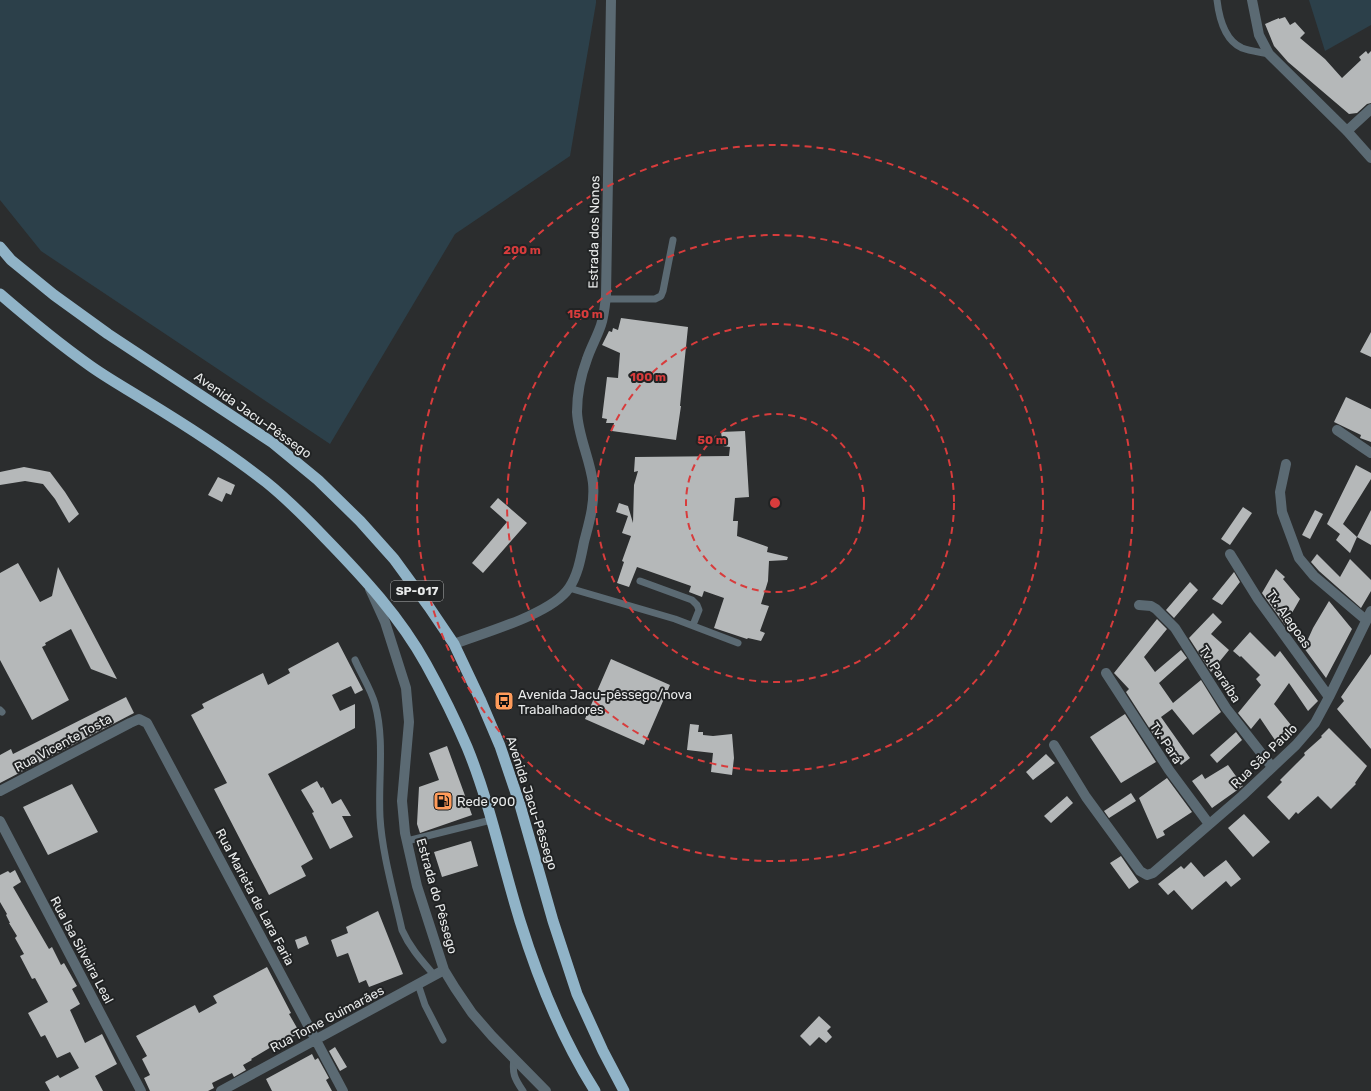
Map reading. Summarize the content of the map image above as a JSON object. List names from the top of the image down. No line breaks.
{"streets":{"highway":["Avenida Jacu-Pêssego","SP-017"],"street":["Estrada dos Nonos","Tv. Alagoas","Tv. Paraíba","Rua Vicente Tosta","Tv. Pará","Rua São Paulo","Estrada do Pêssego","Rua Marieta de Lara Faria","Rua Isa Silveira Leal","Rua Tome Guimarães"]},"crossings":[["Estrada dos Nonos","Avenida Jacu-Pêssego"],["SP-017","Estrada do Pêssego"],["Tv. Alagoas","Rua São Paulo"],["Tv. Paraíba","Rua São Paulo"],["Rua Vicente Tosta","Rua Marieta de Lara Faria"],["Tv. Pará","Rua São Paulo"],["Estrada do Pêssego","Rua Tome Guimarães"],["Rua Marieta de Lara Faria","Rua Tome Guimarães"]],"places":{"bus stop":["Avenida Jacu-pêssego/nova Trabalhadores"],"fuel station":["Rede 900"]},"rings":["200 m","150 m","100 m","50 m"]}
